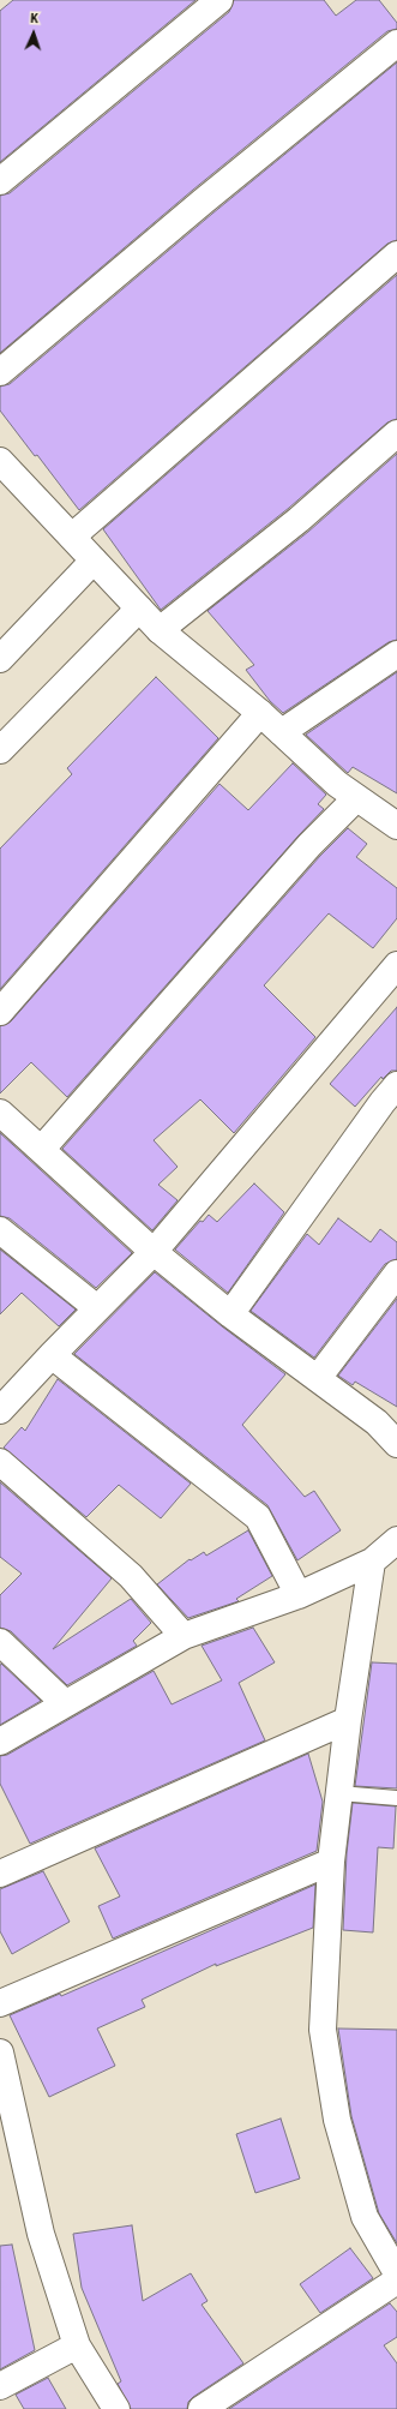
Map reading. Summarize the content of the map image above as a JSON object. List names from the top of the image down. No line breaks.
{"north":"top"}
